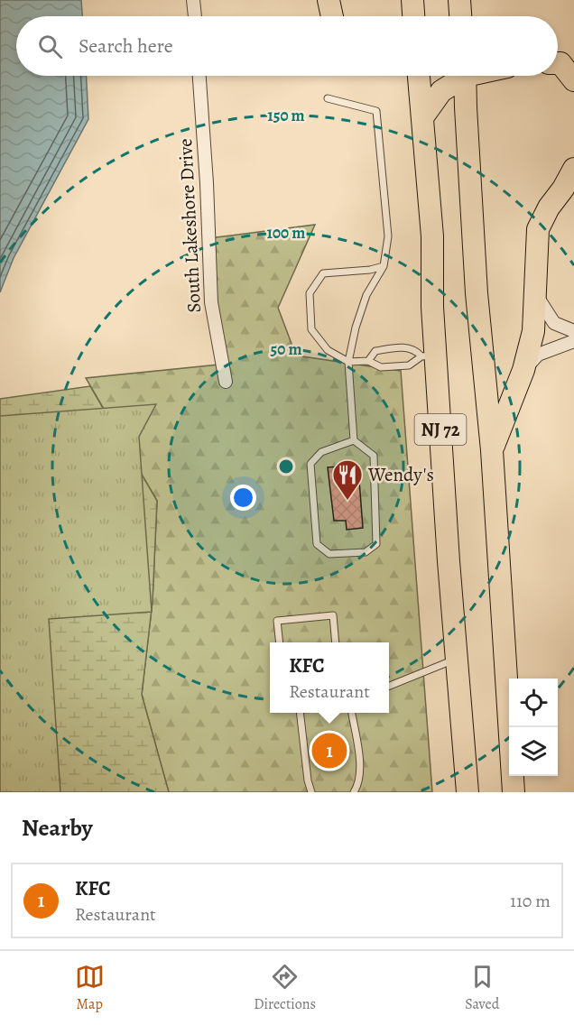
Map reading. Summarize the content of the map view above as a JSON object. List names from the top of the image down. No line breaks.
{"streets":{"highway":["NJ 72"],"street":["South Lakeshore Drive"]},"places":{"restaurant":["Wendy's"]},"page":{"search":"Search here","popup":["KFC","Restaurant"],"pins":"1","heading":"Nearby","list":[{"mark":"1","name":"KFC","note":"Restaurant","value":"110 m"}],"nav":["Map","Directions","Saved"]},"rings":["150 m","100 m","50 m"]}
